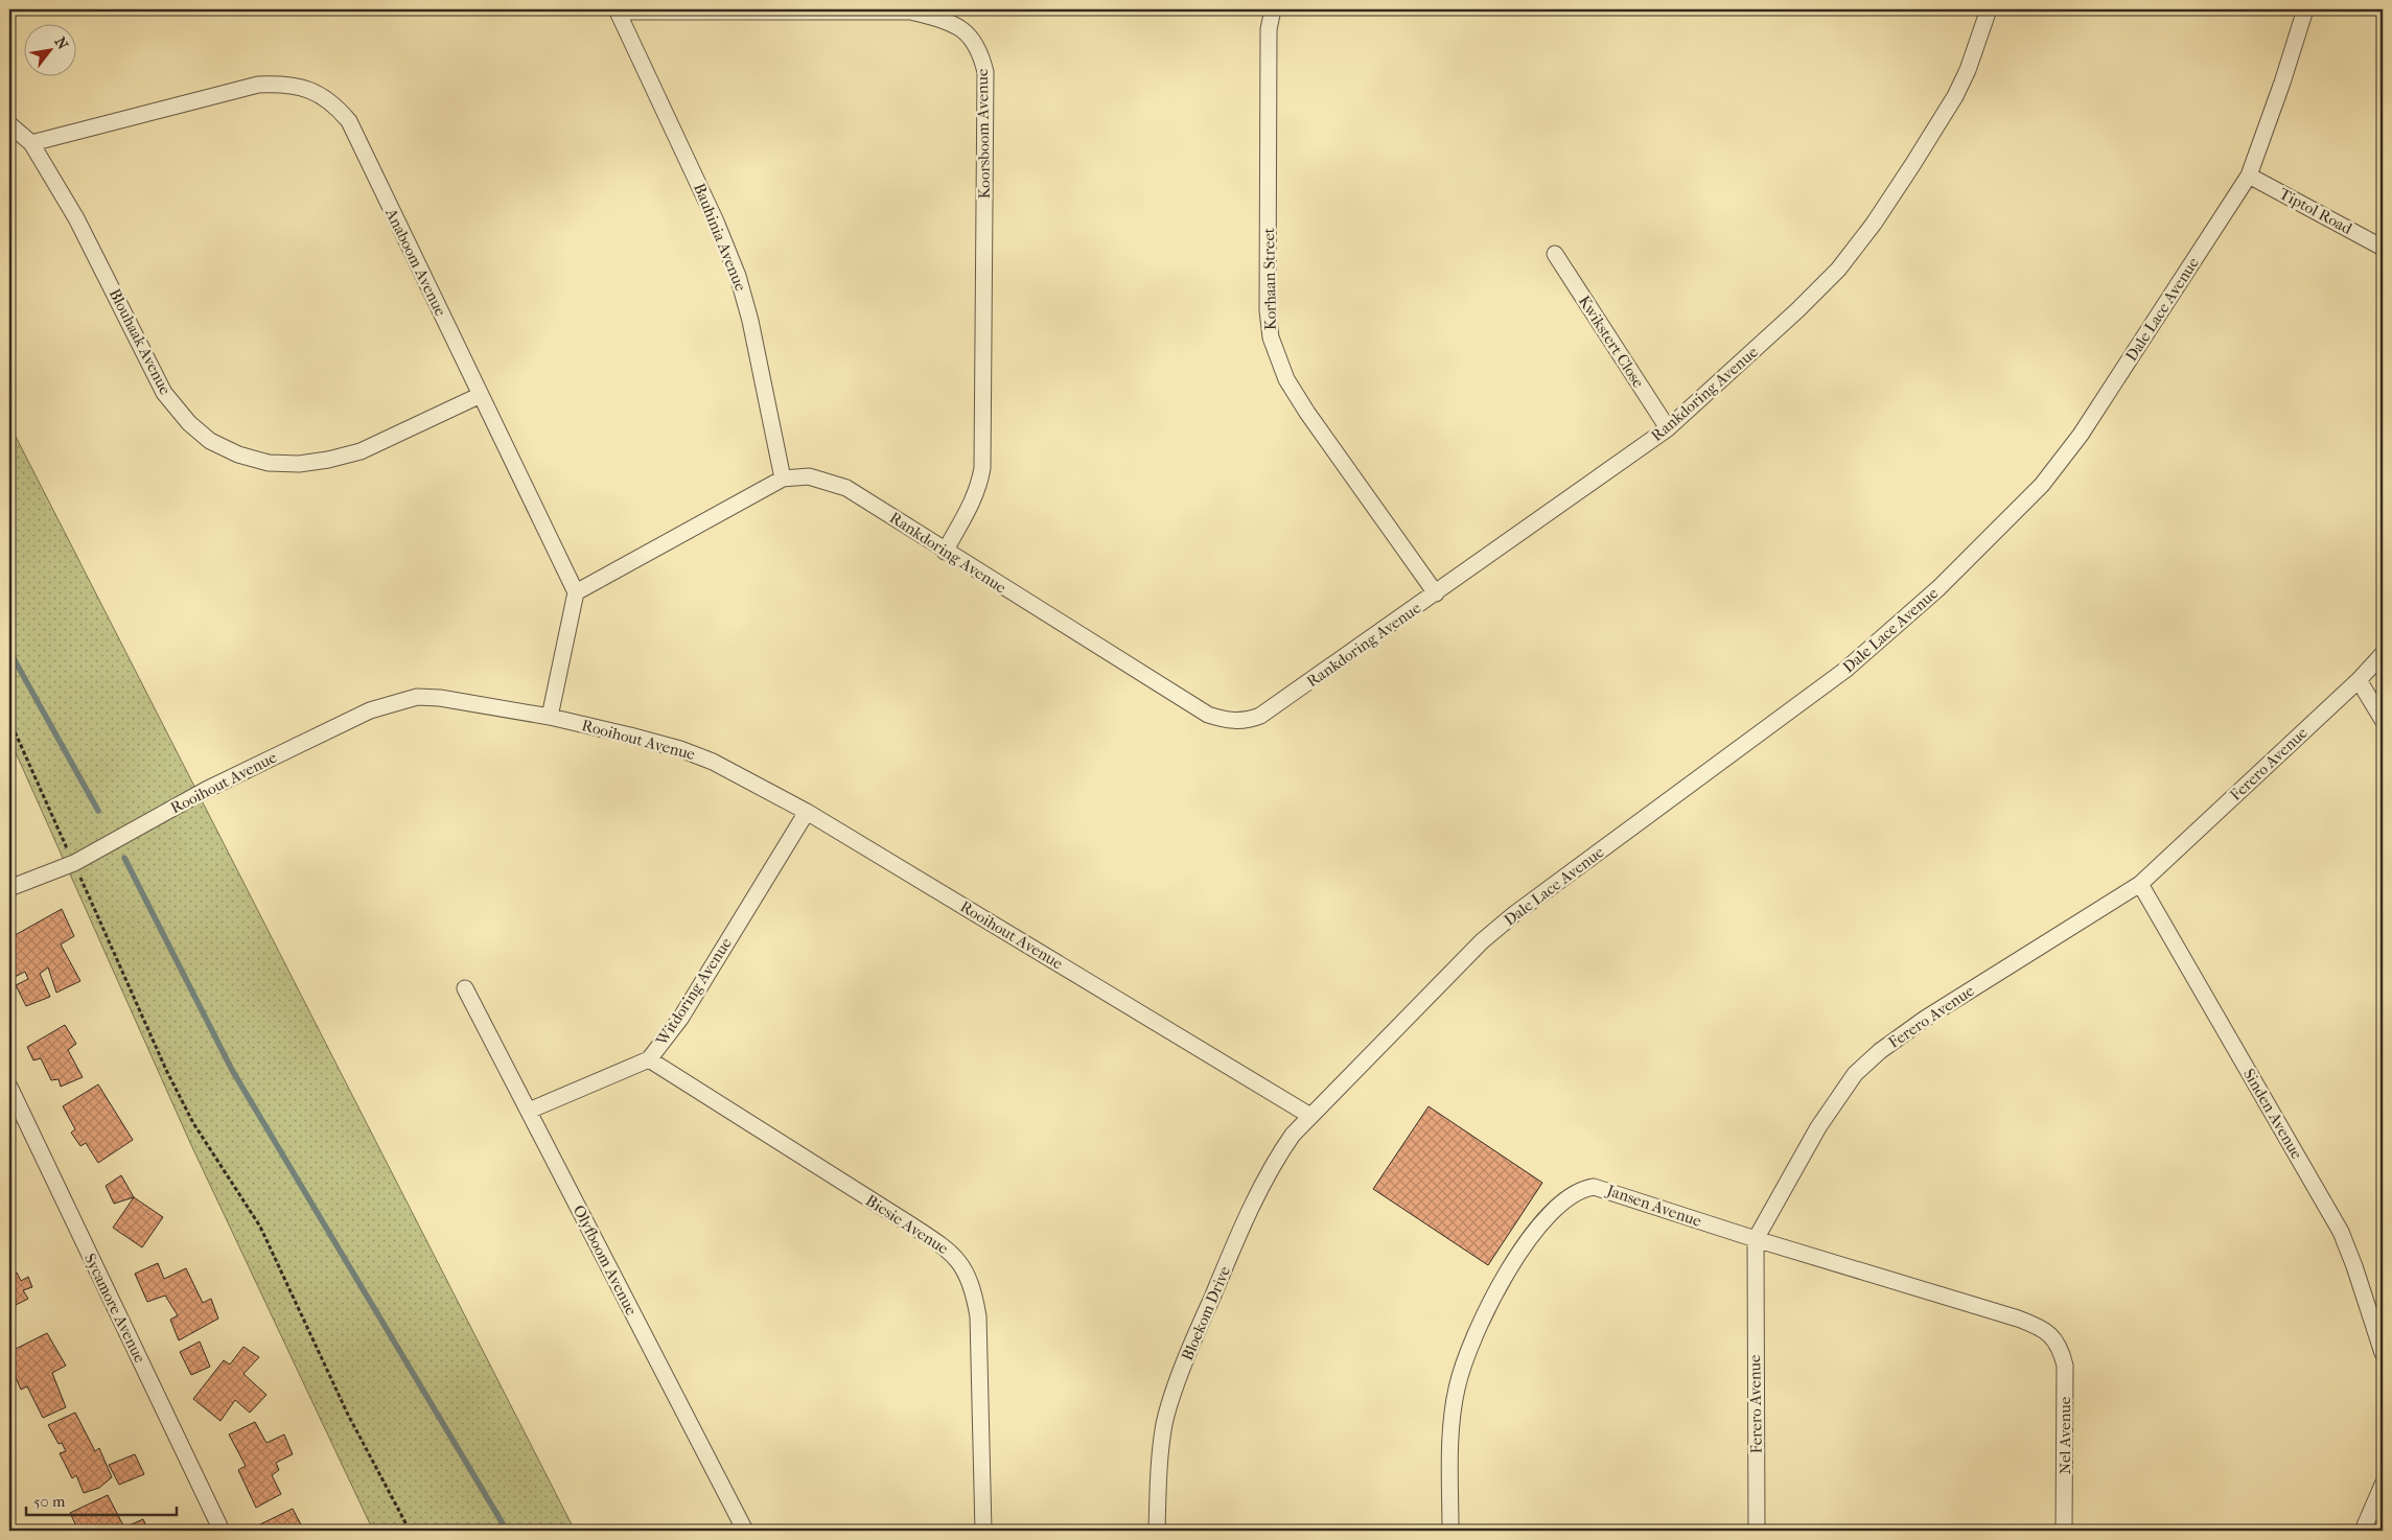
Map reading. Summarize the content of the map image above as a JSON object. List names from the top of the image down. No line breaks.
{"streets":{"street":["Koorsboom Avenue","Tiptol Road","Bauhinia Avenue","Anaboom Avenue","Korhaan Street","Dale Lace Avenue","Blouhaak Avenue","Kwikstert Close","Rankdoring Avenue","Rooihout Avenue","Ferero Avenue","Witdoring Avenue","Sinden Avenue","Jansen Avenue","Biesie Avenue","Olyfboom Avenue","Sycamore Avenue","Bloekom Drive","Nel Avenue"]},"crossings":[["Koorsboom Avenue","Bauhinia Avenue"],["Koorsboom Avenue","Rankdoring Avenue"],["Tiptol Road","Dale Lace Avenue"],["Bauhinia Avenue","Rankdoring Avenue"],["Anaboom Avenue","Blouhaak Avenue"],["Anaboom Avenue","Rankdoring Avenue"],["Korhaan Street","Rankdoring Avenue"],["Dale Lace Avenue","Rooihout Avenue"],["Dale Lace Avenue","Bloekom Drive"],["Kwikstert Close","Rankdoring Avenue"],["Rooihout Avenue","Witdoring Avenue"],["Rooihout Avenue","Bloekom Drive"],["Ferero Avenue","Sinden Avenue"],["Ferero Avenue","Jansen Avenue"],["Witdoring Avenue","Biesie Avenue"],["Witdoring Avenue","Olyfboom Avenue"],["Jansen Avenue","Nel Avenue"]],"scale_bar":"50 m","north":"top right"}
